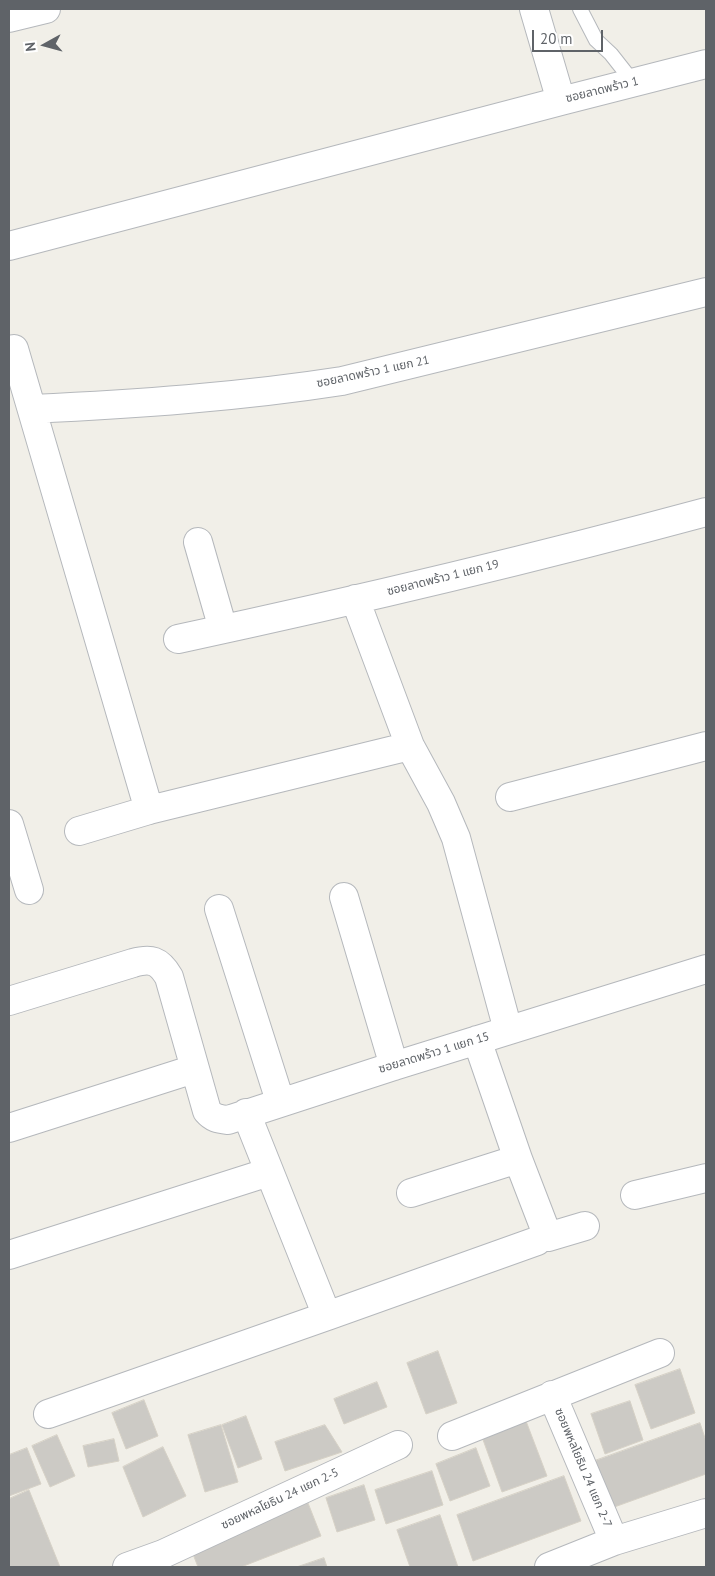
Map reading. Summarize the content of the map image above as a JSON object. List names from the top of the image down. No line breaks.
{"streets":{"street":["ซอยลาดพร้าว 1","ซอยลาดพร้าว 1 แยก 21","ซอยลาดพร้าว 1 แยก 19","ซอยลาดพร้าว 1 แยก 15","ซอยพหลโยธิน 24 แยก 2-7","ซอยพหลโยธิน 24 แยก 2-5"]},"scale_bar":"20 m","north":"left"}
